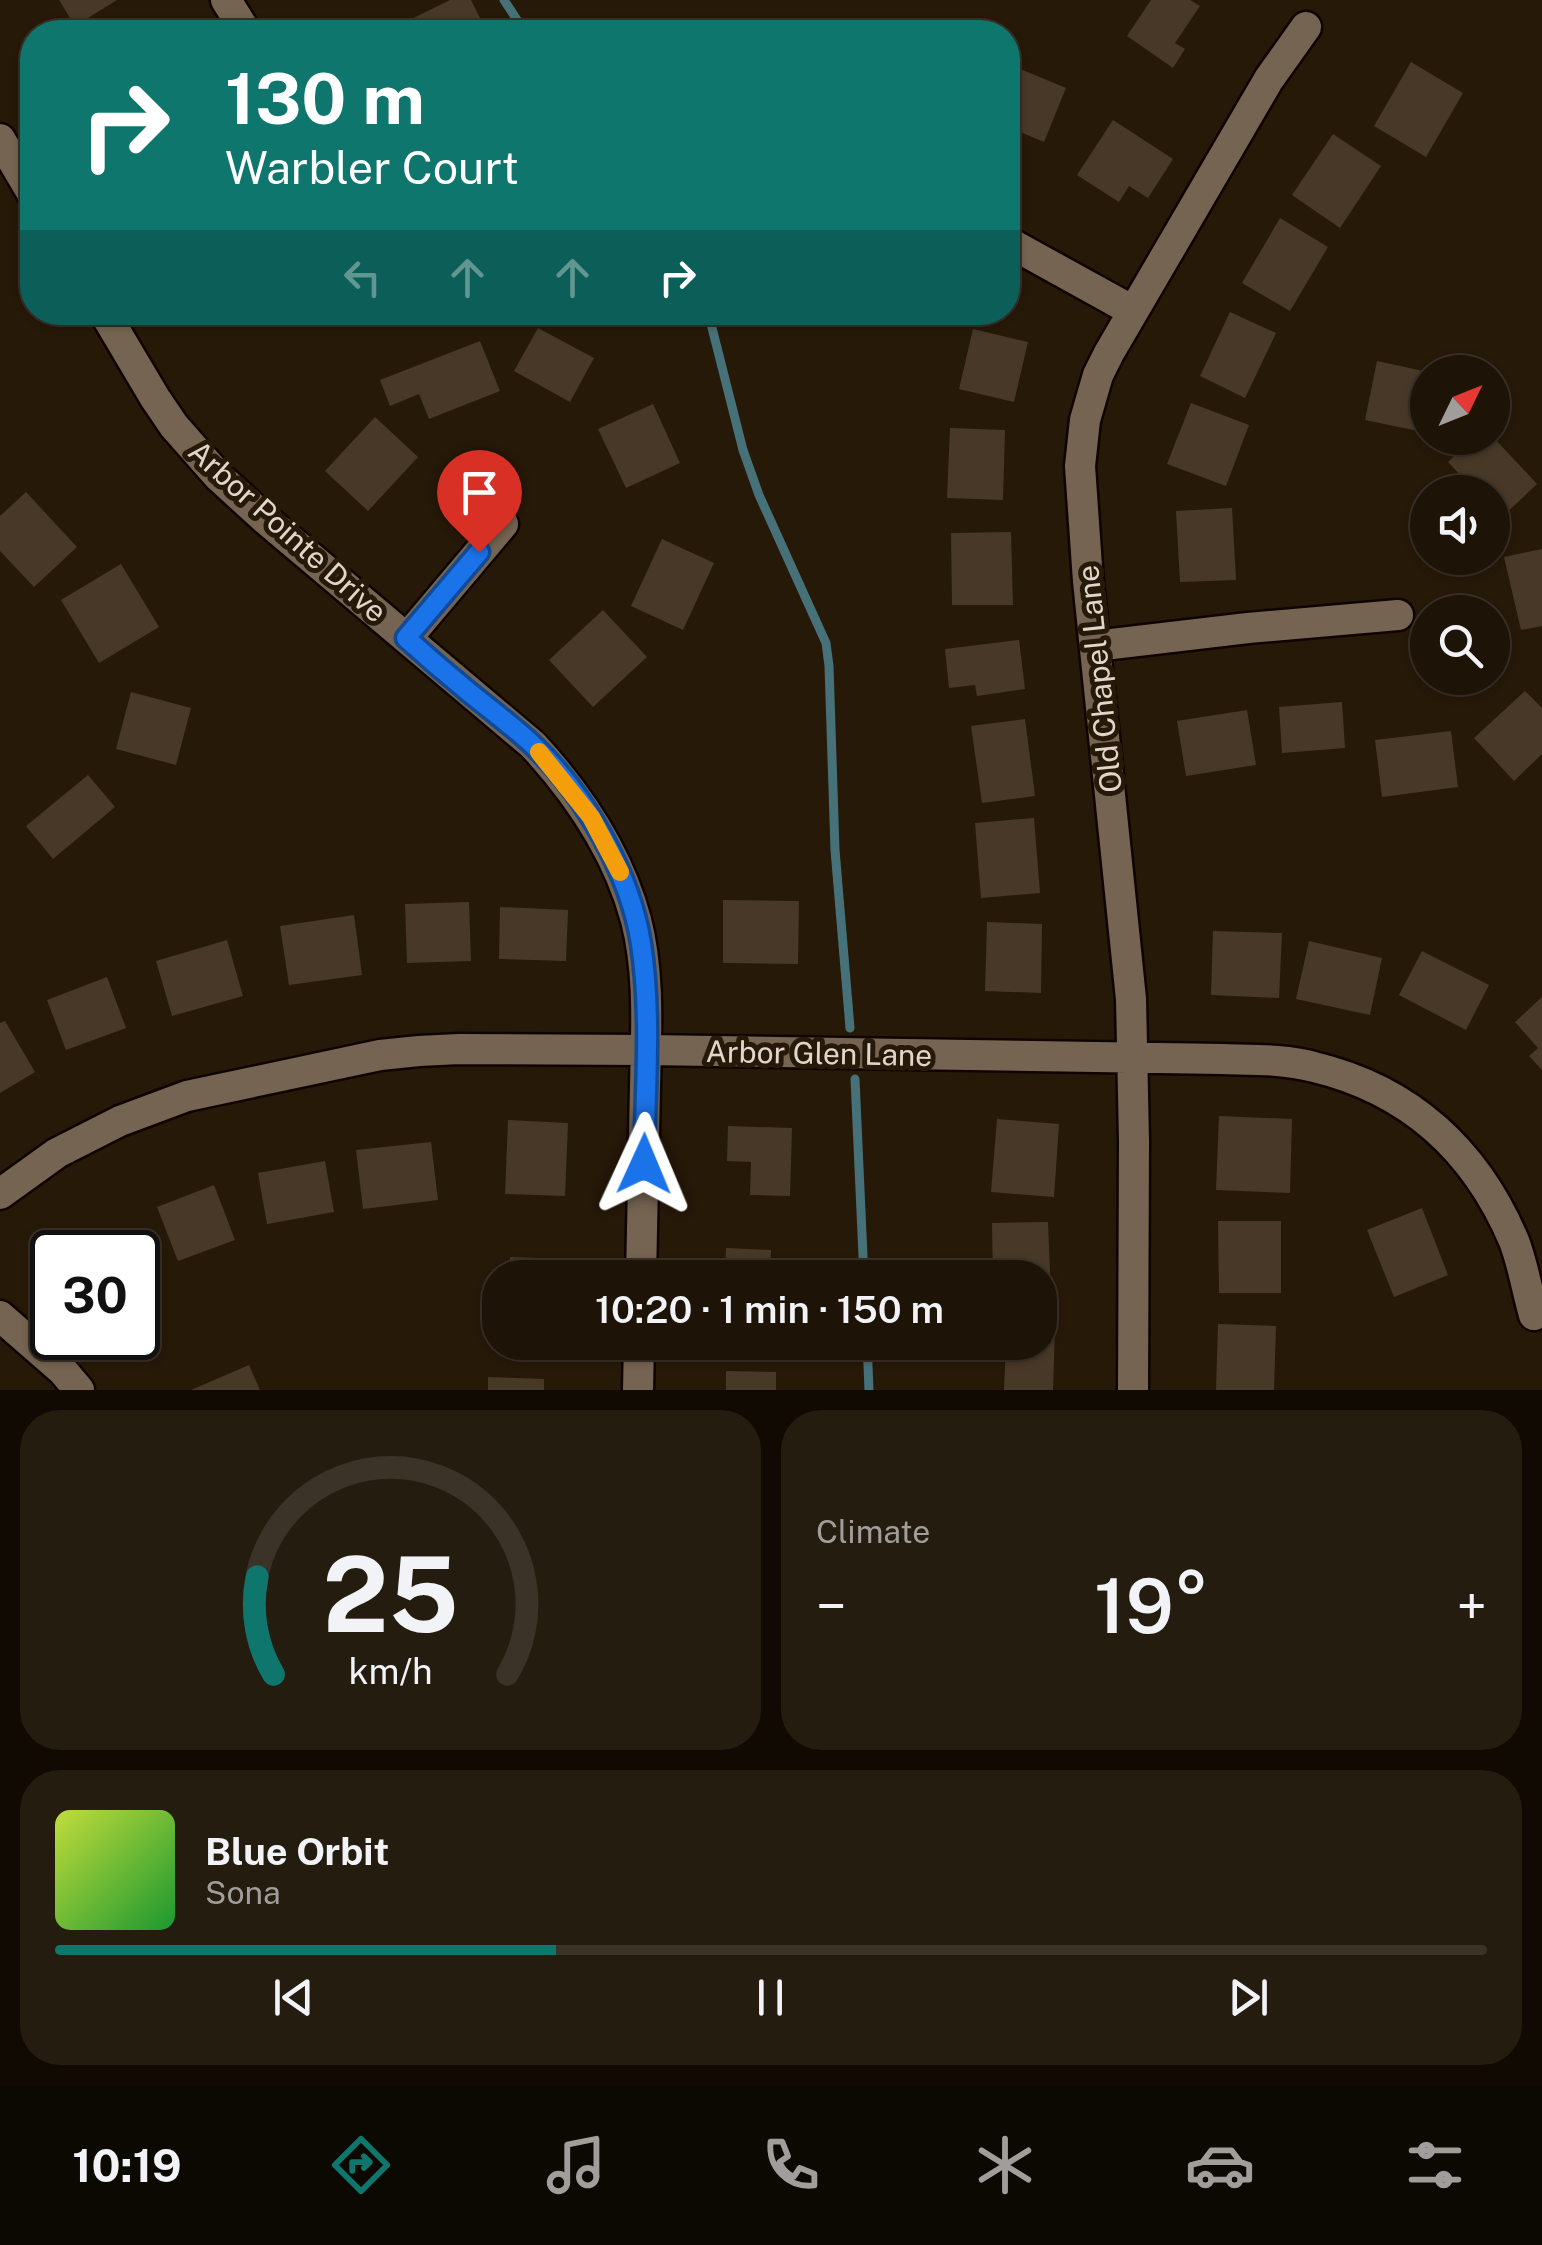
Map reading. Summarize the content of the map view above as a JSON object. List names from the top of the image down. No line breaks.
{"streets":{"street":["Arbor Pointe Drive","Old Chapel Lane","Arbor Glen Lane"]},"crossings":[["Arbor Pointe Drive","Arbor Glen Lane"],["Old Chapel Lane","Arbor Glen Lane"]],"north":"top right","page":{"turn":["130 m","Warbler Court"],"limit":"30","trip":"10:20 · 1 min · 150 m","tile":"Climate","heat":["−","19°","+"],"song":["Blue Orbit","Sona"],"tabs":"10:19","gauge":["25","km/h"]}}
